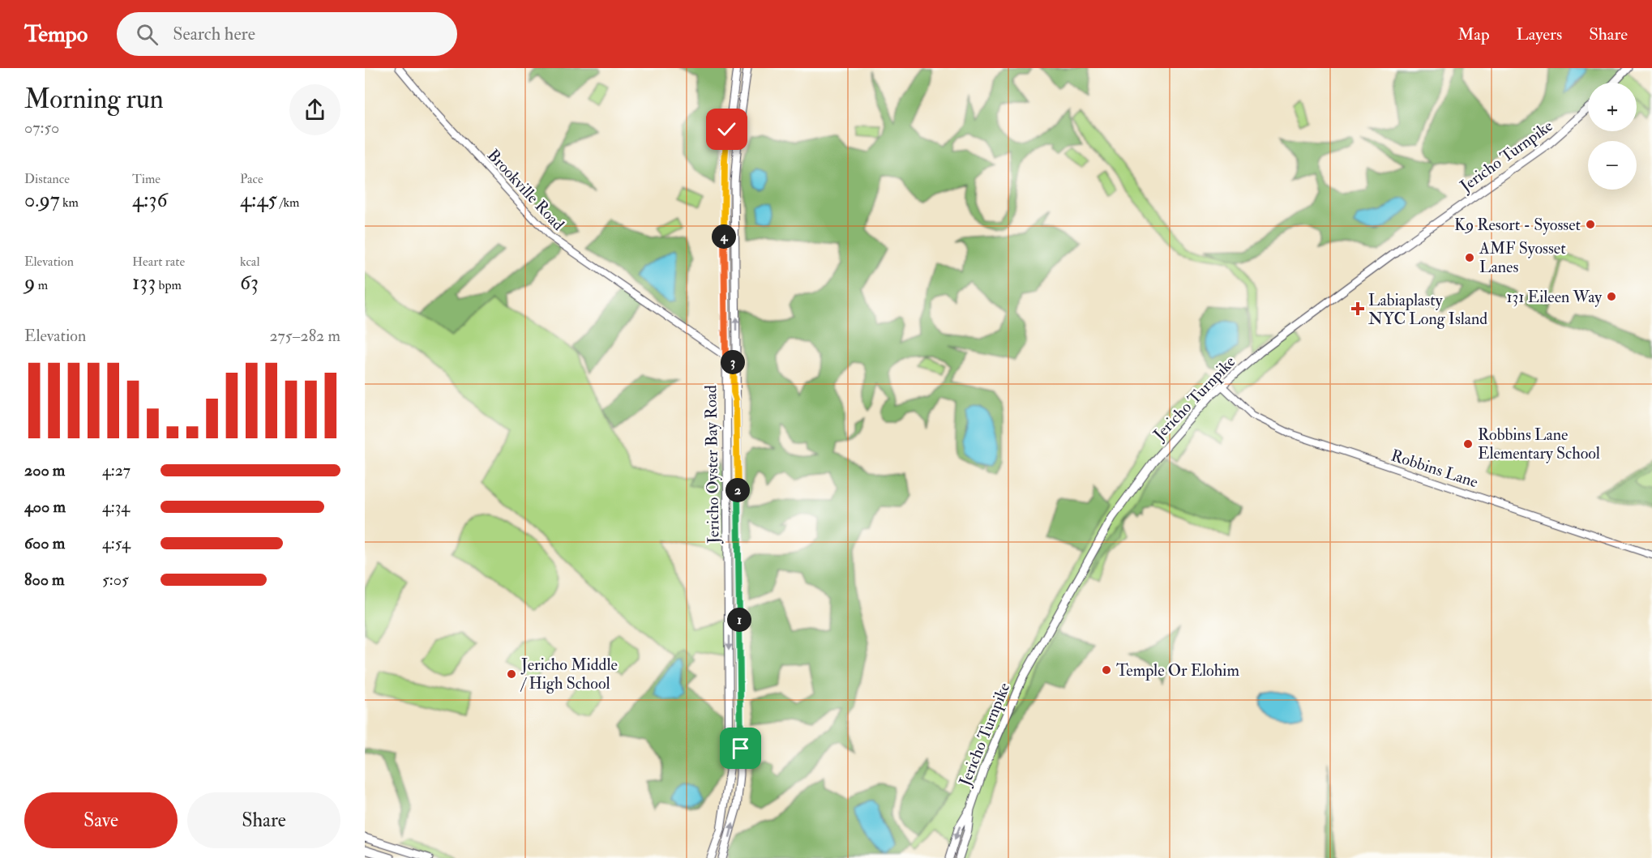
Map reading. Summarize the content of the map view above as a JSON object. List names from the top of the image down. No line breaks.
{"streets":{"main road":["Jericho Turnpike","Jericho Oyster Bay Road"],"street":["Brookville Road","Robbins Lane"]},"crossings":[["Jericho Turnpike","Robbins Lane"],["Brookville Road","Jericho Oyster Bay Road"]],"places":{"other":["K9 Resort - Syosset","AMF Syosset Lanes","131 Eileen Way","Robbins Lane Elementary School","Temple Or Elohim","Jericho Middle / High School"],"health":["Labiaplasty NYC Long Island"]},"page":{"header":"Tempo","search":"Search here","nav":["Map","Layers","Share"],"heading":["Morning run","07:50"],"map_buttons":["+","−"],"stats":[["Distance","0.97 km"],["Time","4:36"],["Pace","4:45 /km"],["Elevation","9 m"],["Heart rate","133 bpm"],["kcal","63"]],"pins":["4","3","2","1"],"chart":["Elevation","275–282 m"],"list":[{"name":"200 m","note":"4:27"},{"name":"400 m","note":"4:34"},{"name":"600 m","note":"4:54"},{"name":"800 m","note":"5:05"}],"buttons":["Save","Share"]}}
